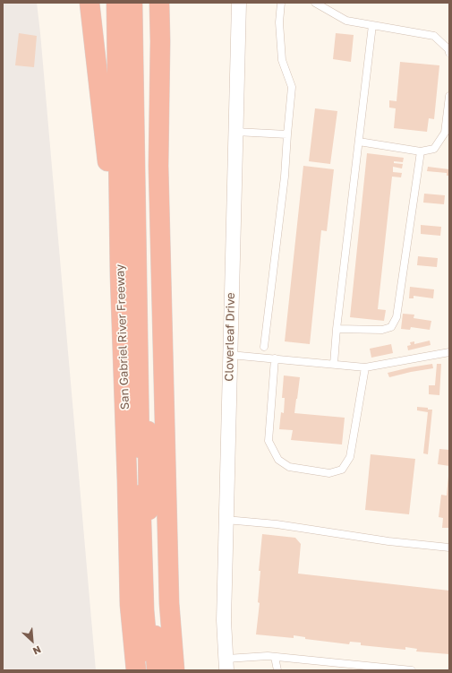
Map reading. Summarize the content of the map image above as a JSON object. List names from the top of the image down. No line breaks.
{"streets":{"highway":["San Gabriel River Freeway"],"street":["Cloverleaf Drive"]},"north":"bottom right"}
